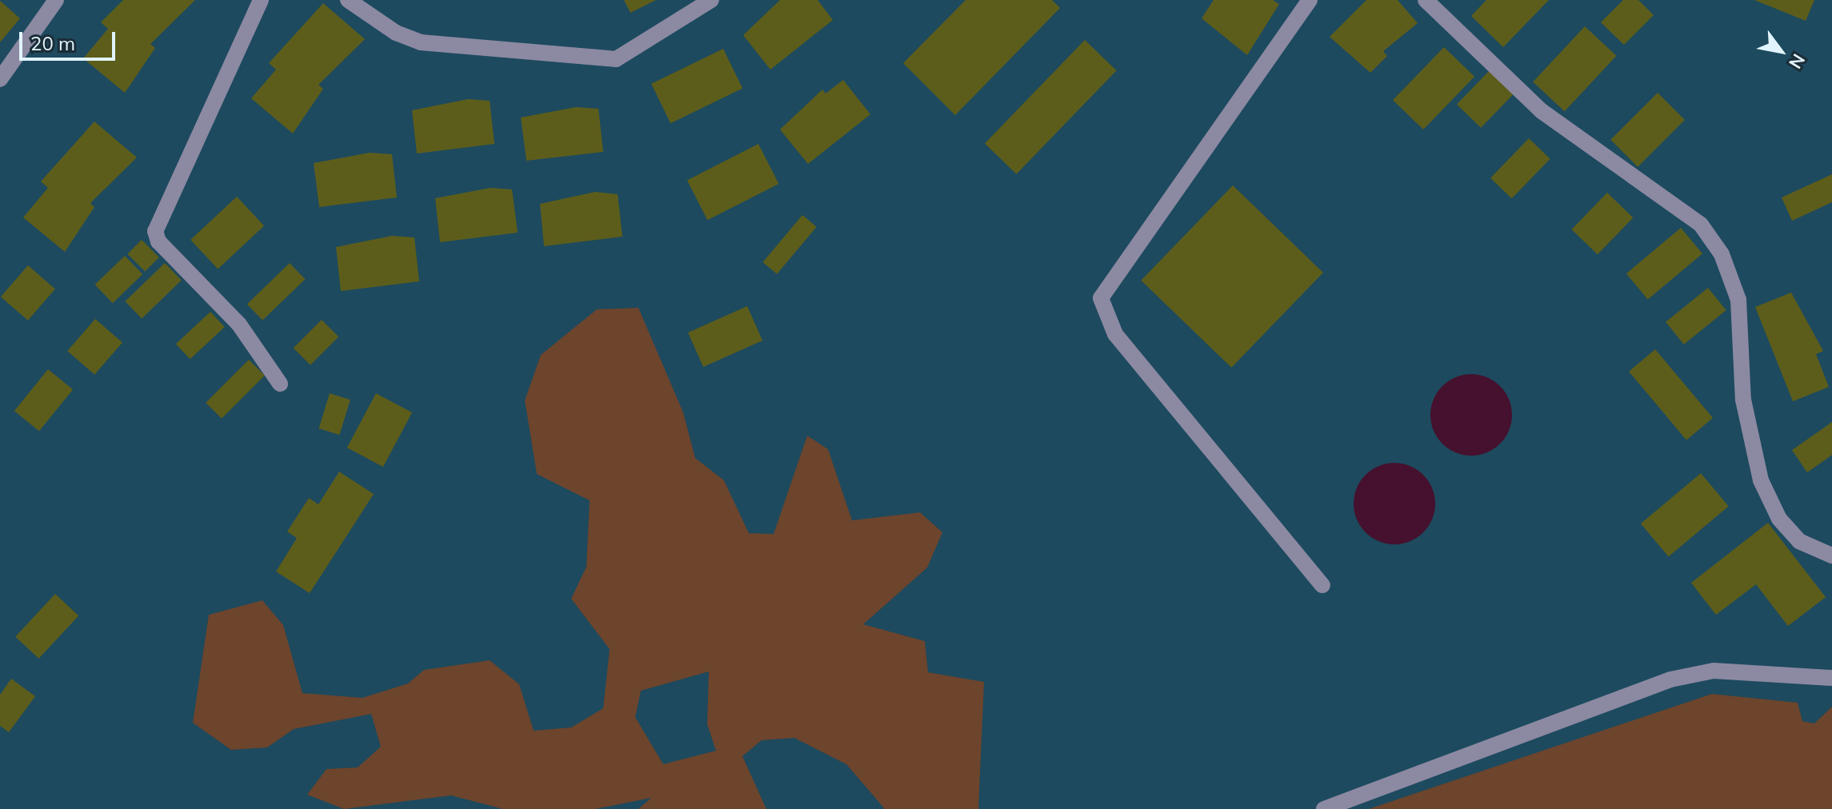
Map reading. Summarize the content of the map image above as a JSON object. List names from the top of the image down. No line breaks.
{"scale_bar":"20 m","north":"bottom right"}
